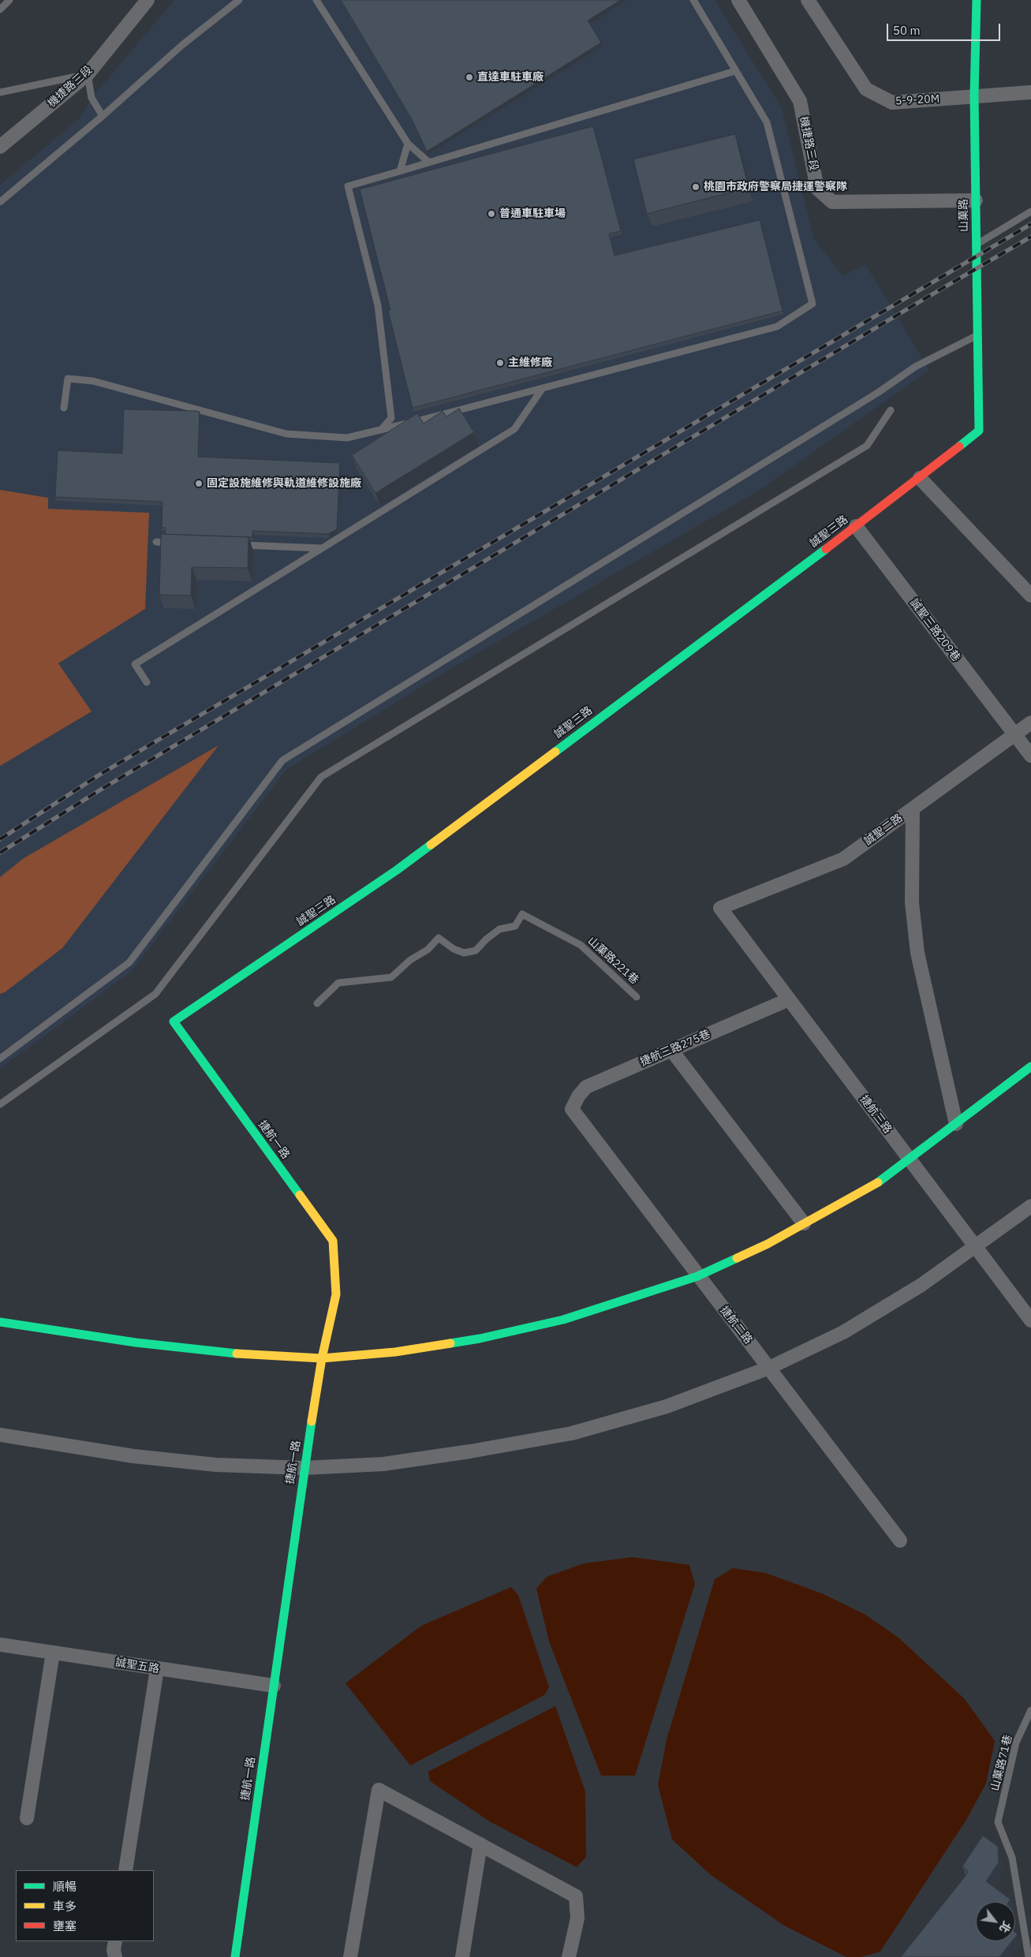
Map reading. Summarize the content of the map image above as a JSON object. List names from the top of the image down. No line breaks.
{"streets":{"street":["機捷路三段","5-9-20M","山菓路","誠聖三路","誠聖三路209巷","誠聖二路","捷航三路275巷","捷航三路","捷航一路","捷航二路","誠聖五路"],"lane":["山菓路221巷","山菓路71巷"]},"crossings":[["機捷路三段","山菓路"],["5-9-20M","山菓路"],["山菓路","誠聖三路"],["誠聖三路","誠聖三路209巷"],["誠聖三路","捷航一路"],["誠聖三路209巷","誠聖二路"],["誠聖二路","捷航三路"],["捷航三路275巷","捷航三路"],["捷航三路275巷","捷航二路"],["捷航一路","誠聖五路"]],"places":["直達車駐車廠","桃園市政府警察局捷運警察隊","普通車駐車場","主維修廠","固定設施維修與軌道維修設施廠"],"legend":["順暢","車多","壅塞"],"scale_bar":"50 m","north":"bottom right"}
